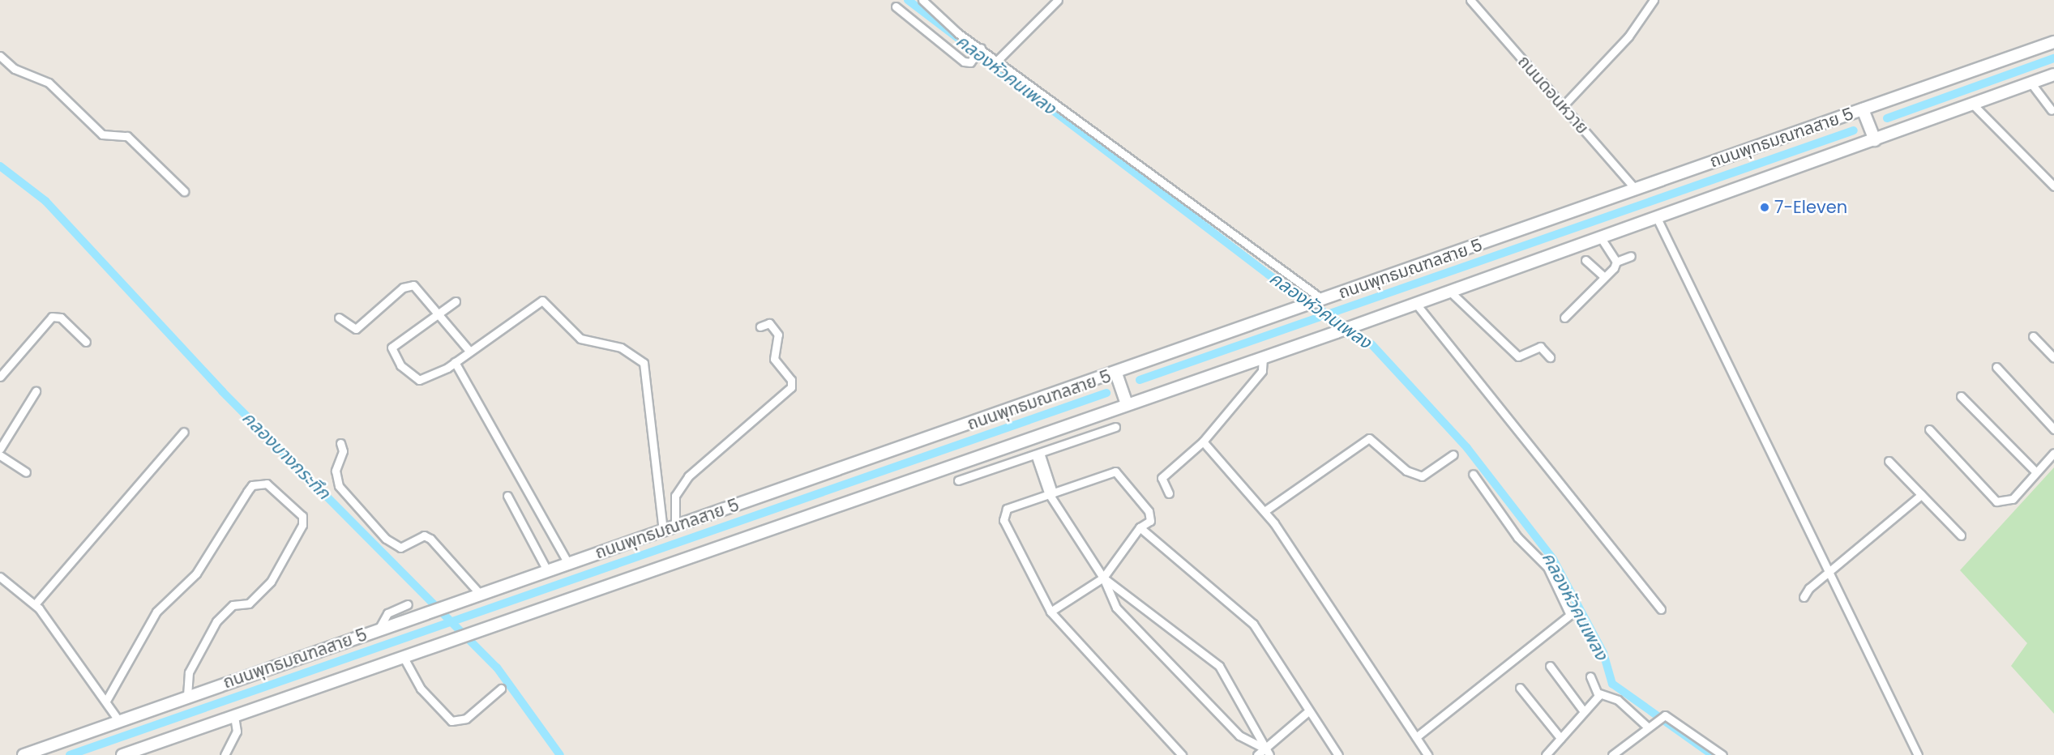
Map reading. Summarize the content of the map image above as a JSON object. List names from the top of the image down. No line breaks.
{"streets":{"main road":["ถนนพุทธมณฑลสาย 5"],"street":["ถนนดอนหวาย"]},"crossings":[["ถนนดอนหวาย","ถนนพุทธมณฑลสาย 5"]],"water":["คลองหัวคนเพลง","คลองบางกระทึก"],"places":["7-Eleven"]}
